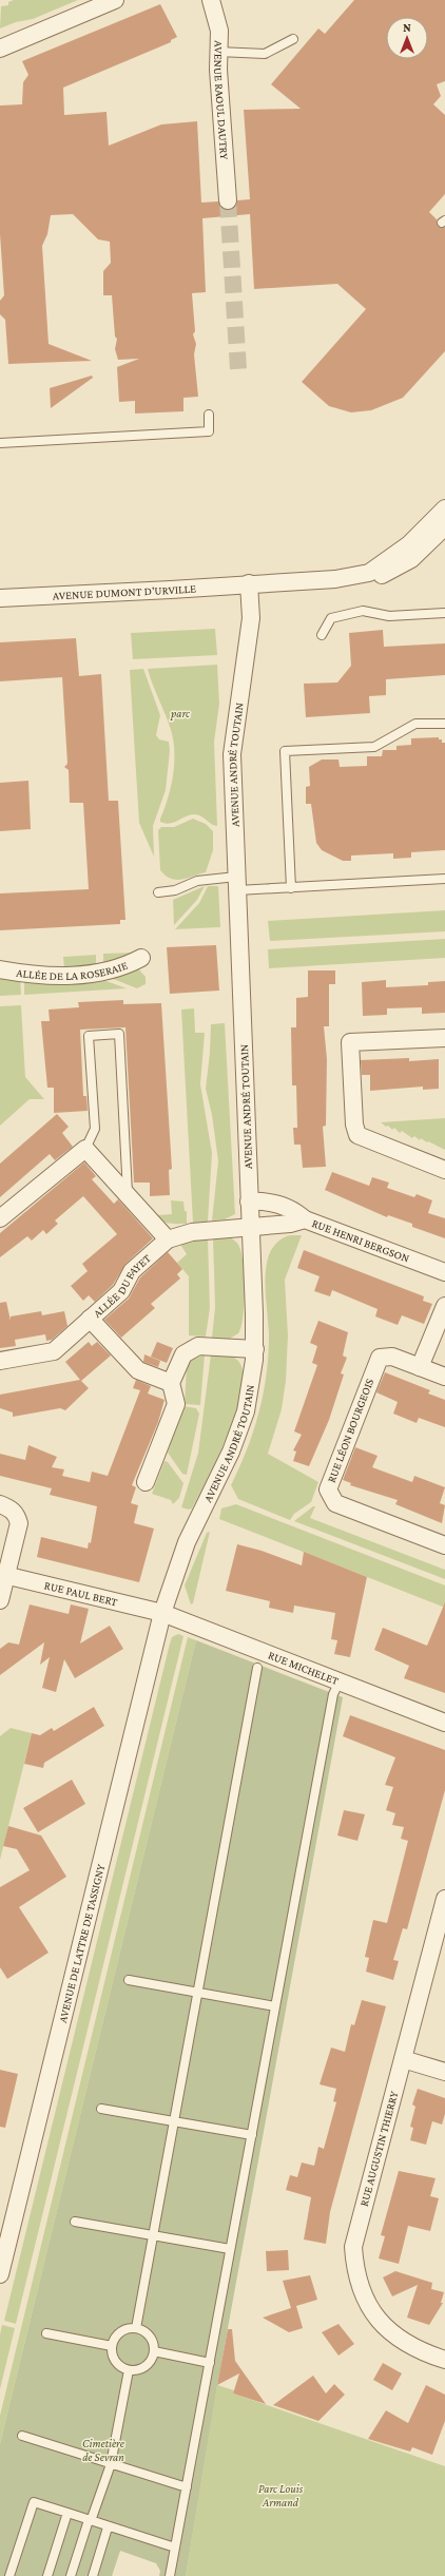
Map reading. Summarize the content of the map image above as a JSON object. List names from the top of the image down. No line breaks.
{"streets":{"street":["AVENUE RAOUL DAUTRY","AVENUE DUMONT D'URVILLE","AVENUE ANDRÉ TOUTAIN","ALLÉE DE LA ROSERAIE","RUE HENRI BERGSON","ALLÉE DU FAYET","RUE LÉON BOURGEOIS","RUE PAUL BERT","RUE MICHELET","AVENUE DE LATTRE DE TASSIGNY","RUE AUGUSTIN THIERRY"]},"crossings":[["AVENUE DUMONT D'URVILLE","AVENUE ANDRÉ TOUTAIN"],["AVENUE ANDRÉ TOUTAIN","RUE HENRI BERGSON"],["AVENUE ANDRÉ TOUTAIN","ALLÉE DU FAYET"],["AVENUE ANDRÉ TOUTAIN","RUE PAUL BERT"],["AVENUE ANDRÉ TOUTAIN","RUE MICHELET"],["AVENUE ANDRÉ TOUTAIN","AVENUE DE LATTRE DE TASSIGNY"],["RUE HENRI BERGSON","ALLÉE DU FAYET"],["RUE PAUL BERT","RUE MICHELET"],["RUE PAUL BERT","AVENUE DE LATTRE DE TASSIGNY"],["RUE MICHELET","AVENUE DE LATTRE DE TASSIGNY"]],"parks":["parc","Cimetière de Sevran","Parc Louis Armand"],"north":"top"}
